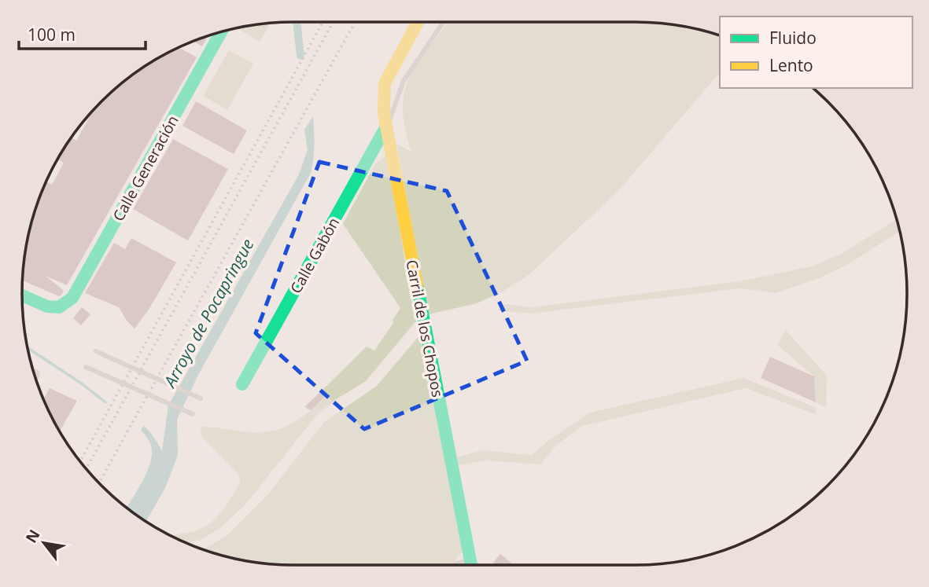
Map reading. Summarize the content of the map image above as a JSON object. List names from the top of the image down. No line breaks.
{"streets":{"street":["Calle Generación","Calle Gabón","Carril de los Chopos"]},"crossings":[["Calle Gabón","Carril de los Chopos"]],"water":["Arroyo de Pocapringue"],"legend":["Fluido","Lento"],"scale_bar":"100 m","north":"top left"}
